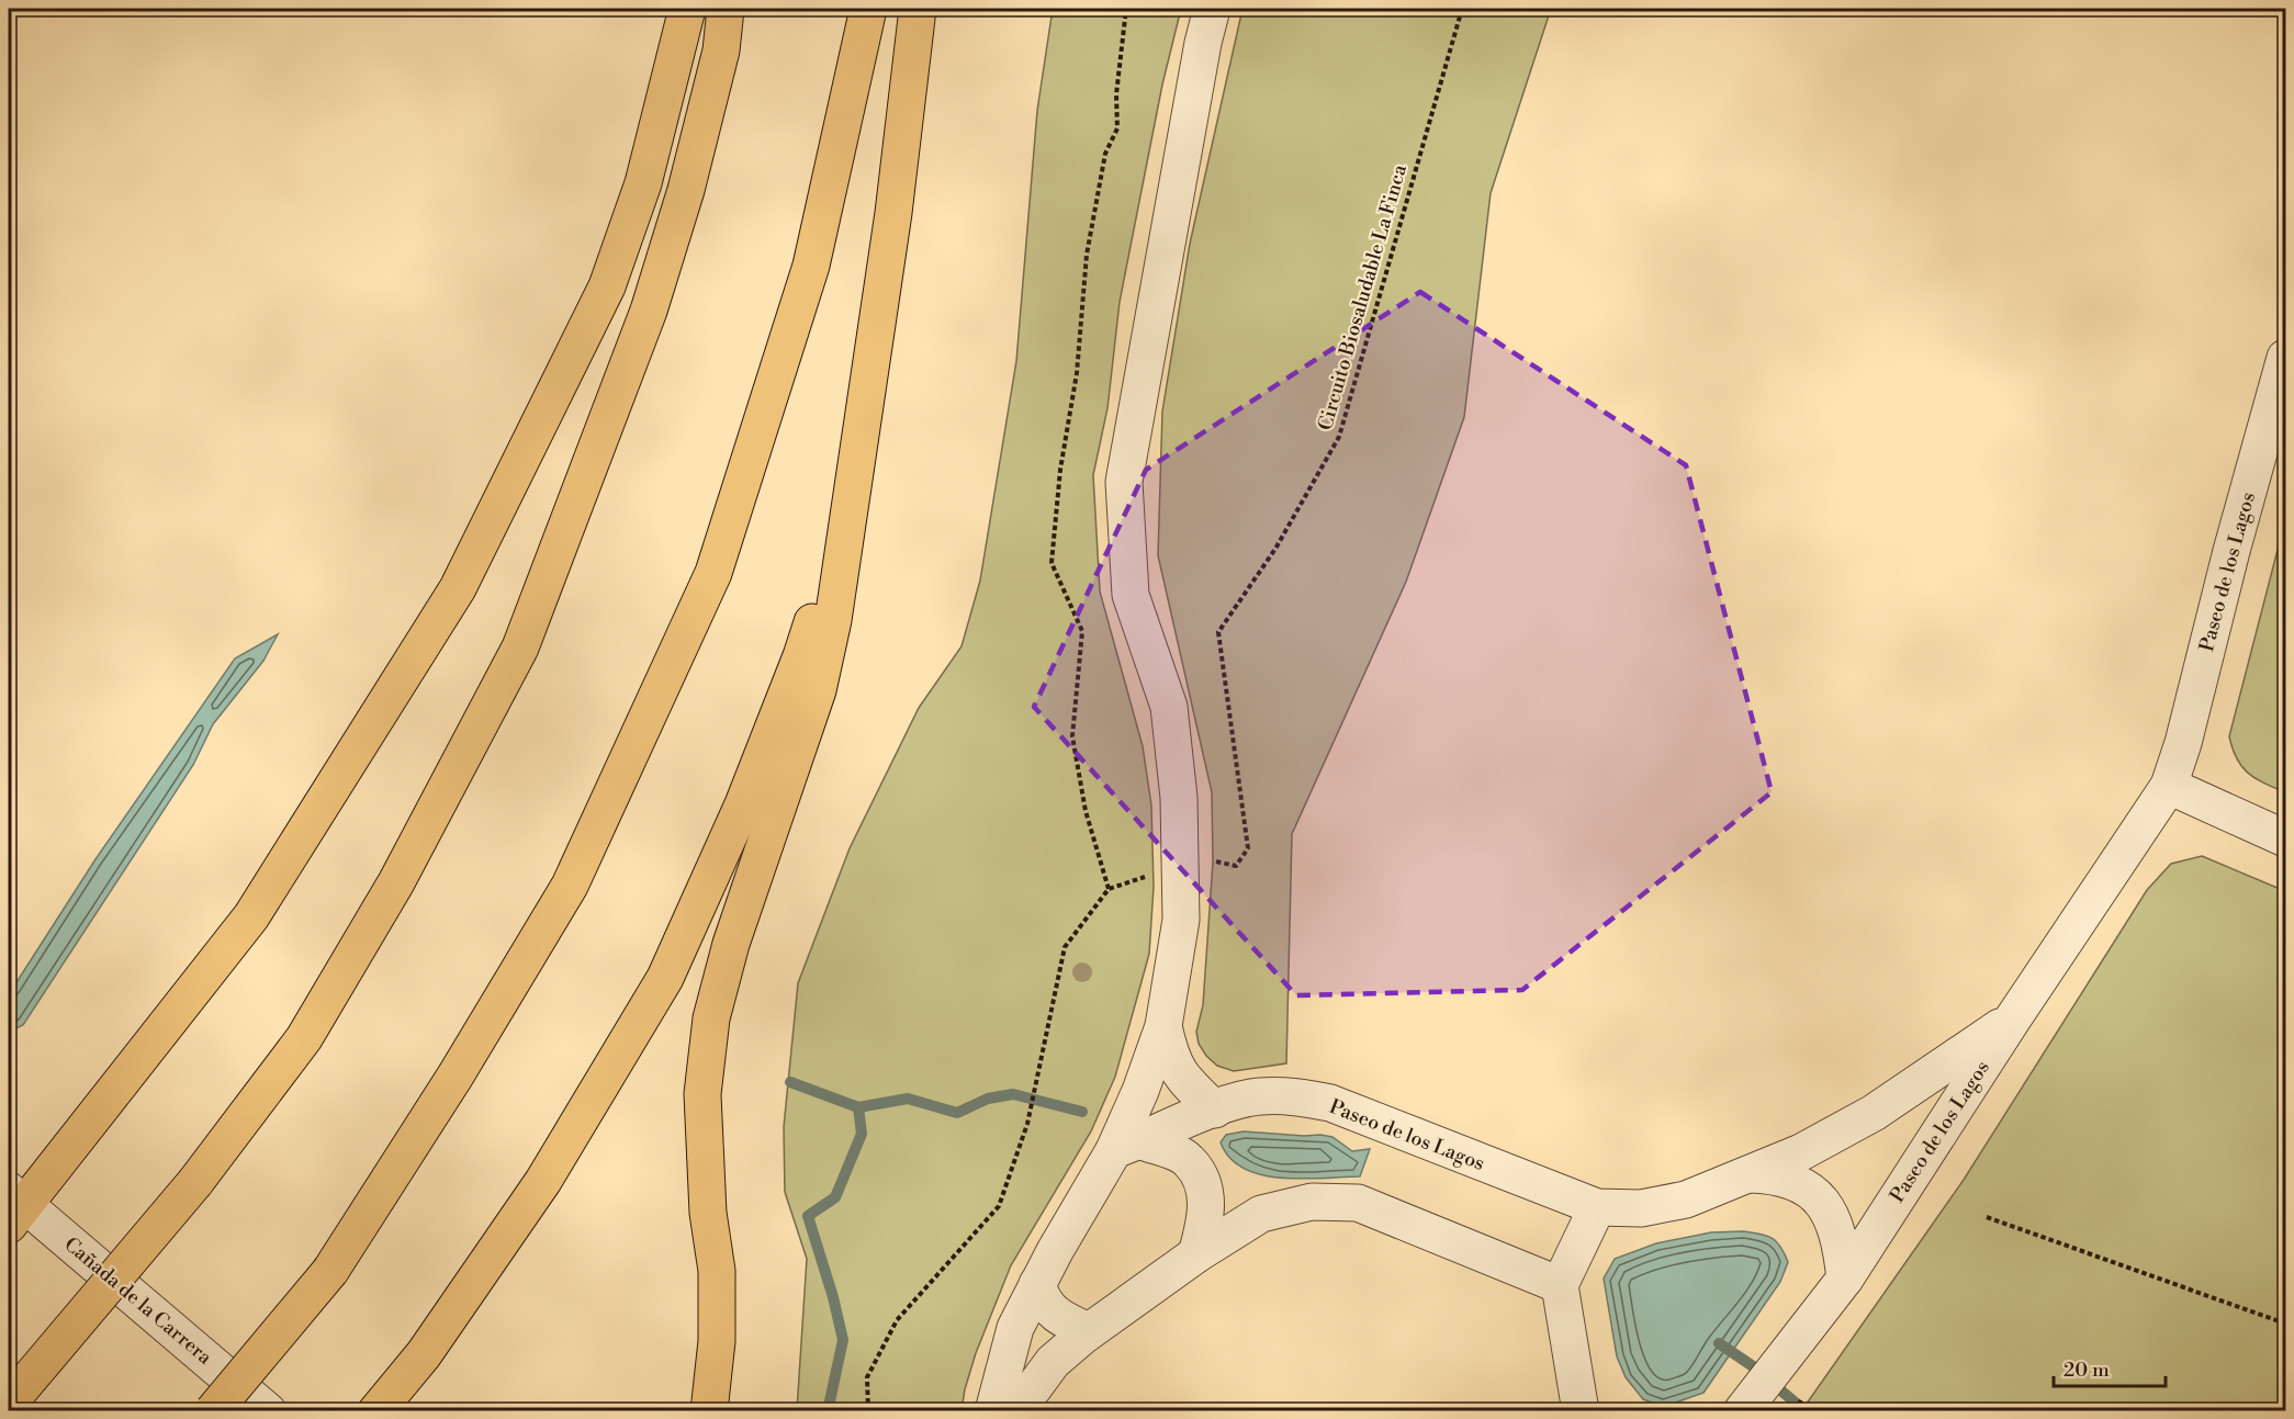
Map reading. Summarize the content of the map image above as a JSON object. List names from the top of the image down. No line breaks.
{"streets":{"street":["Paseo de los Lagos","Cañada de la Carrera"],"path":["Circuito Biosaludable La Finca"]},"scale_bar":"20 m"}
